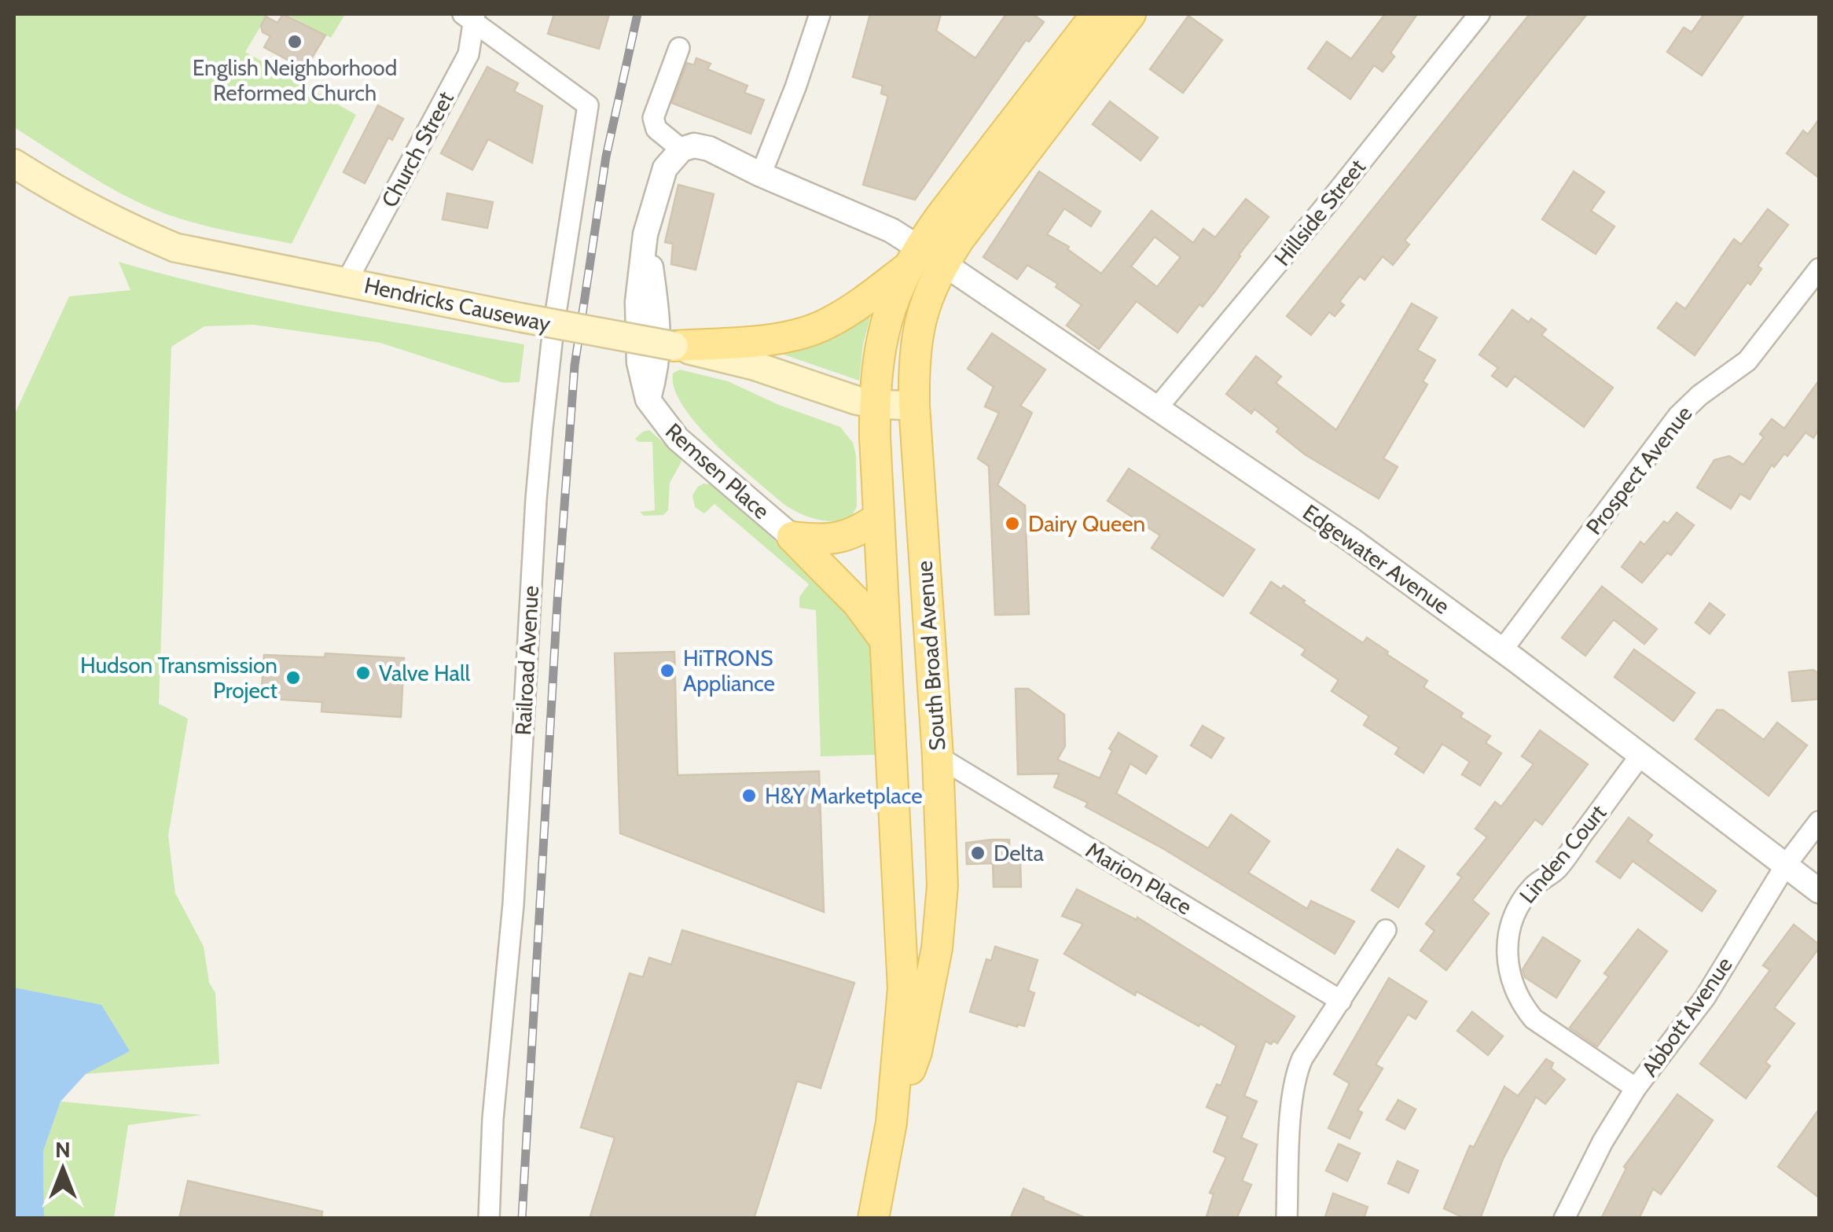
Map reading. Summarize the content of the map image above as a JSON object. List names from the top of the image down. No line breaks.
{"streets":{"main road":["Hendricks Causeway","South Broad Avenue"],"street":["Church Street","Hillside Street","Prospect Avenue","Remsen Place","Edgewater Avenue","Railroad Avenue","Linden Court","Marion Place","Abbott Avenue"]},"crossings":[["Church Street","Hendricks Causeway"],["Church Street","Railroad Avenue"],["Hillside Street","Edgewater Avenue"],["Hendricks Causeway","South Broad Avenue"],["Prospect Avenue","Edgewater Avenue"],["Remsen Place","Edgewater Avenue"],["Edgewater Avenue","South Broad Avenue"],["Edgewater Avenue","Linden Court"],["Edgewater Avenue","Abbott Avenue"],["South Broad Avenue","Marion Place"],["Linden Court","Abbott Avenue"]],"places":["English Neighborhood Reformed Church","Dairy Queen","HiTRONS Appliance","Valve Hall","Hudson Transmission Project","H&Y Marketplace","Delta"],"north":"top"}
